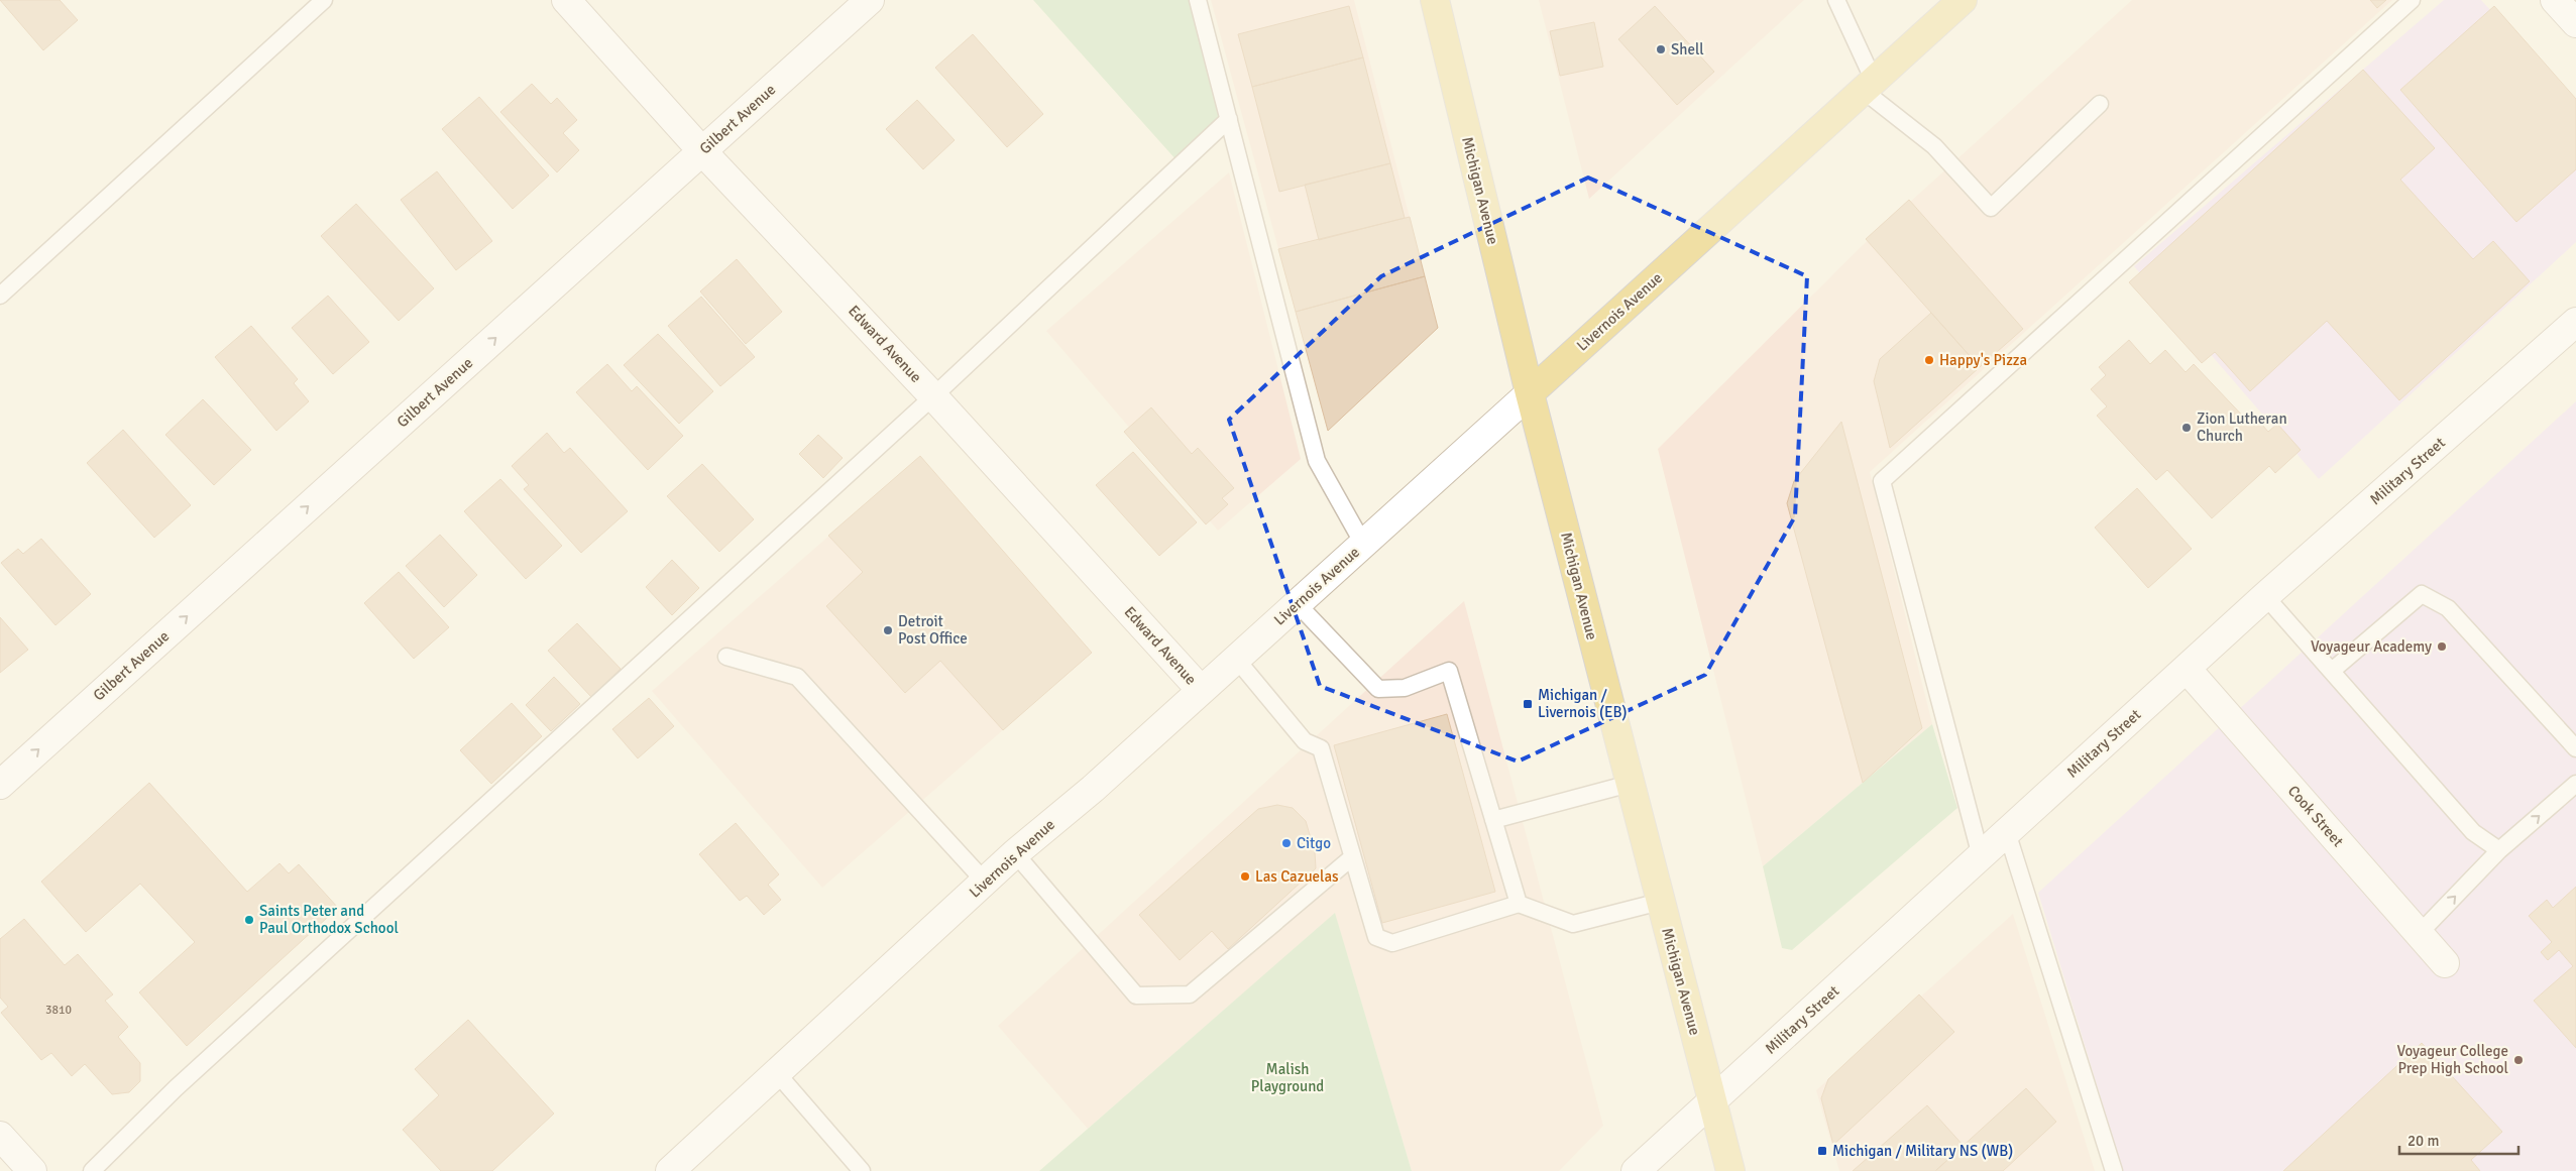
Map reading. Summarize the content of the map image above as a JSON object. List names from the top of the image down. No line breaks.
{"streets":{"main road":["Michigan Avenue","Livernois Avenue"],"street":["Gilbert Avenue","Edward Avenue","Military Street","Cook Street"]},"crossings":[["Gilbert Avenue","Edward Avenue"],["Michigan Avenue","Livernois Avenue"],["Michigan Avenue","Military Street"],["Livernois Avenue","Edward Avenue"],["Military Street","Cook Street"]],"one_way":["Gilbert Avenue"],"parks":["Malish Playground"],"places":{"other":["Shell","Happy's Pizza","Zion Lutheran Church","Detroit Post Office","Voyageur Academy","Citgo","Las Cazuelas","Saints Peter and Paul Orthodox School","Voyageur College Prep High School"],"transit":["Michigan / Livernois (EB)","Michigan / Military NS (WB)"]},"house_numbers":["3810"],"scale_bar":"20 m"}
